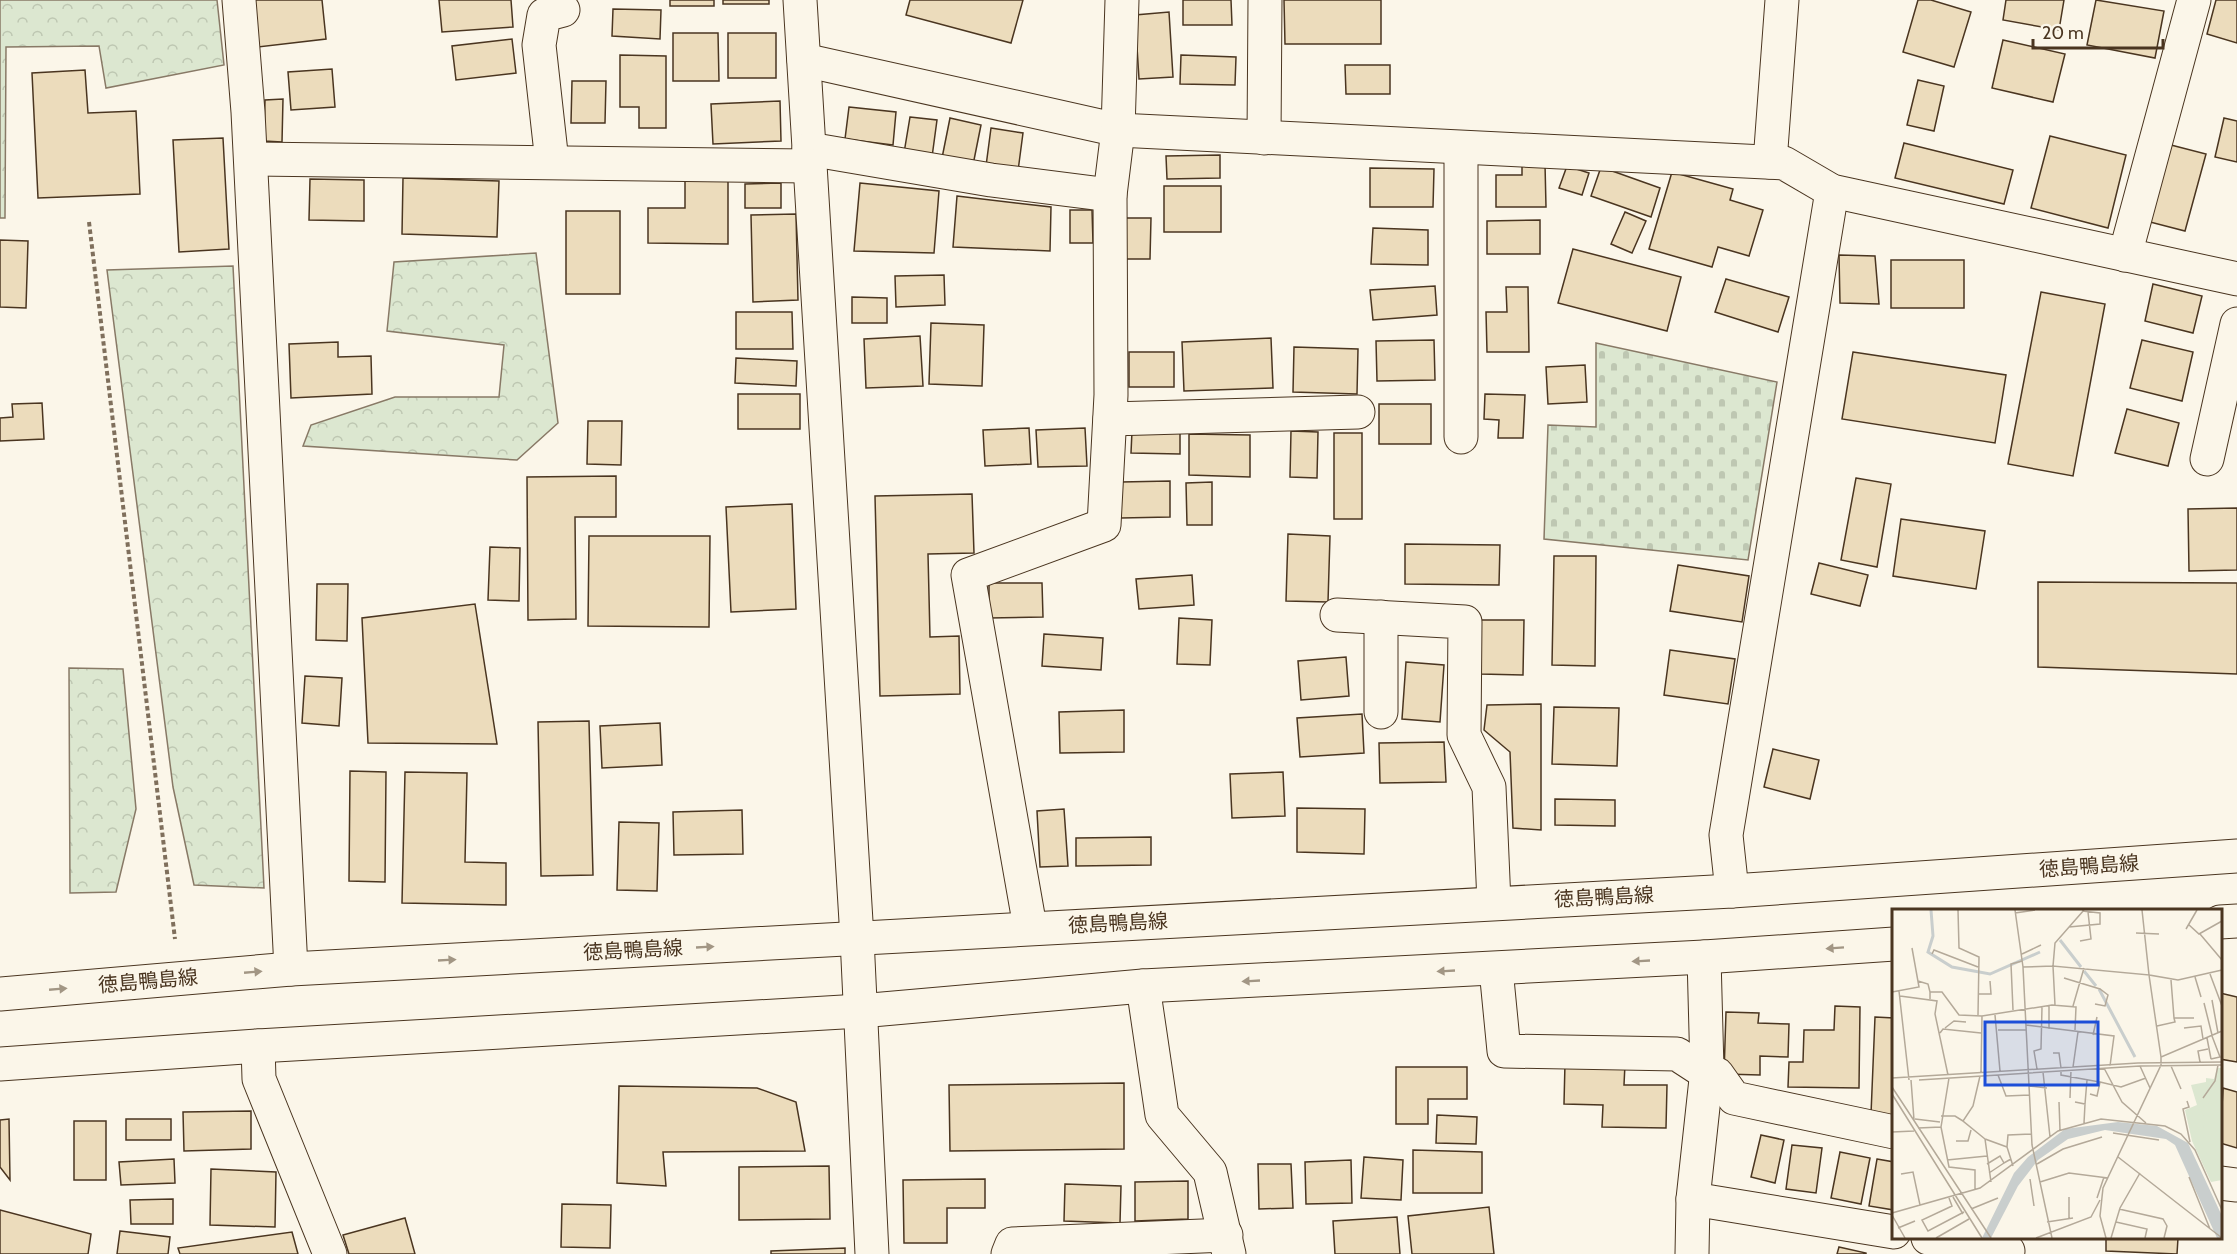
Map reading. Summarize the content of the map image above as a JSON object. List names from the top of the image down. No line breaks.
{"streets":{"street":["徳島鴨島線"]},"scale_bar":"20 m"}
